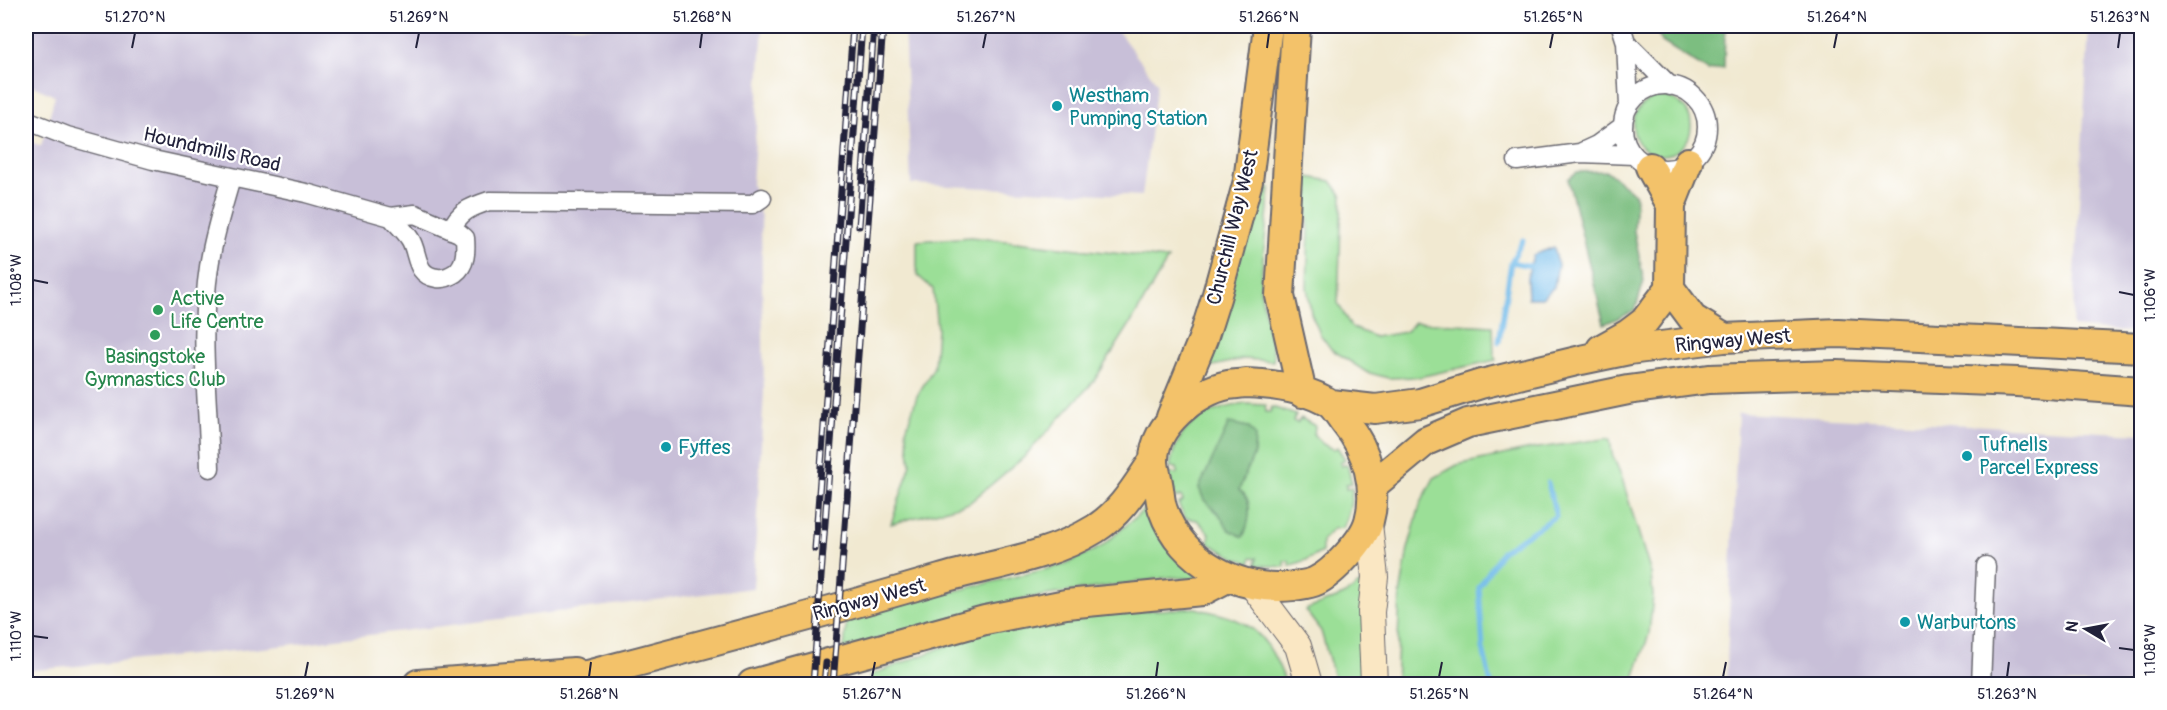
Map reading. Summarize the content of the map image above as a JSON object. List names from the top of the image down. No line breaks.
{"streets":{"main road":["Churchill Way West","Ringway West"],"street":["Houndmills Road"]},"crossings":[["Churchill Way West","Ringway West"]],"places":["Westham Pumping Station","Active Life Centre","Basingstoke Gymnastics Club","Fyffes","Tufnells Parcel Express","Warburtons"],"north":"left","coordinates":["51.270°N","51.269°N","51.268°N","51.267°N","51.266°N","51.265°N","51.264°N","51.263°N","1.108°W","1.106°W","1.110°W"]}
